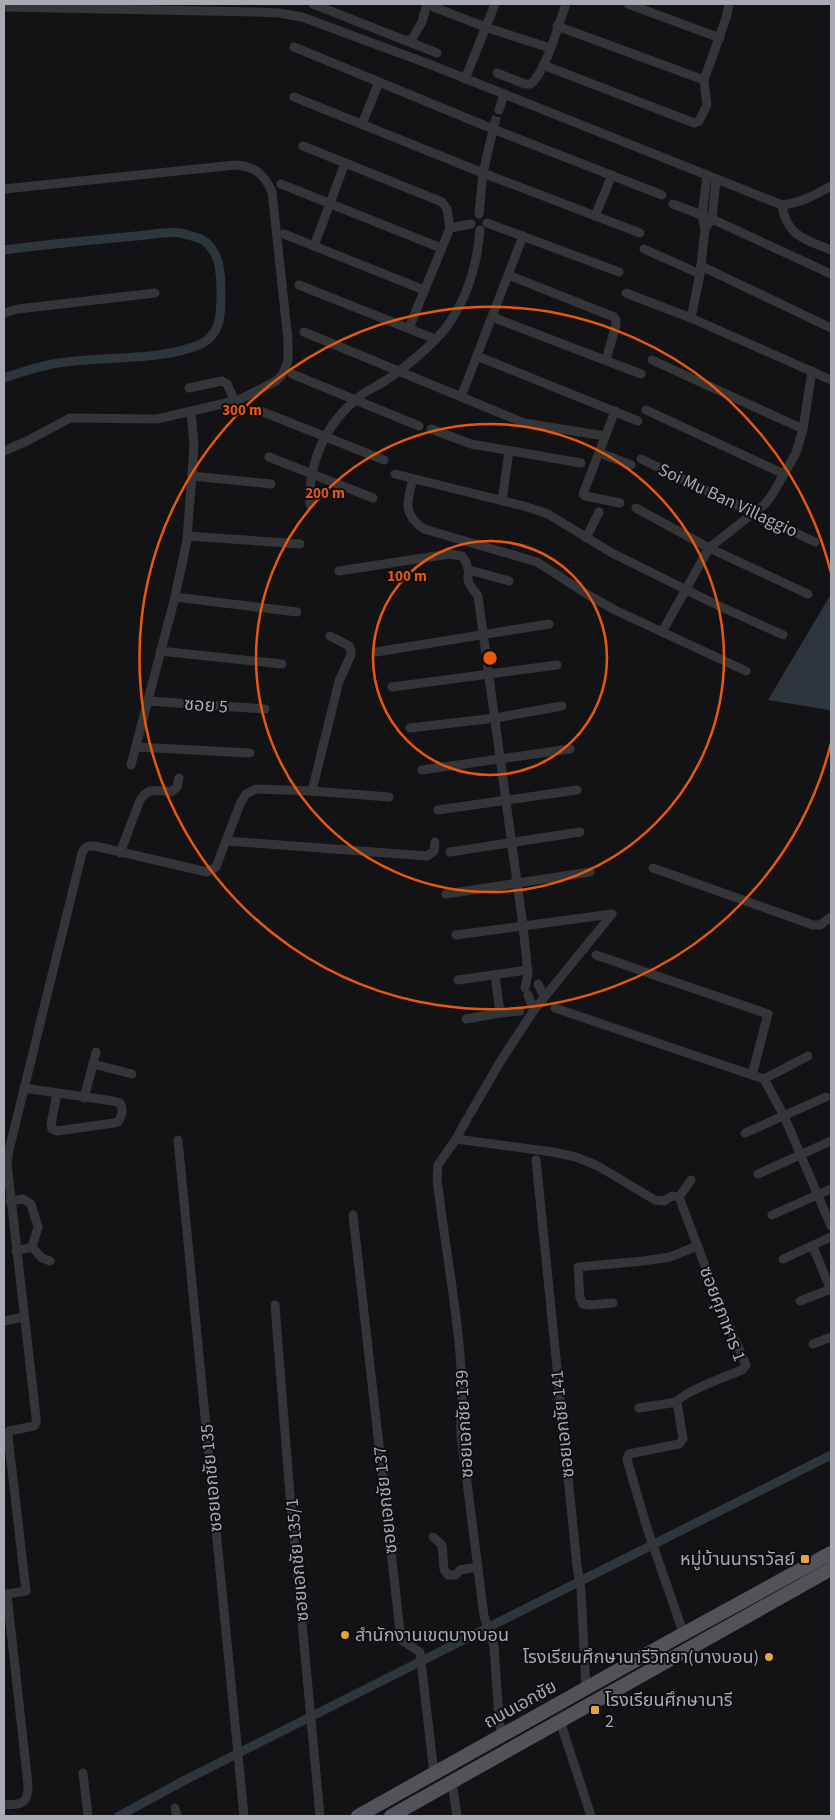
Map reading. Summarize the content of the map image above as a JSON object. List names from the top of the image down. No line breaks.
{"streets":{"main road":["ถนนเอกชัย"],"street":["Soi Mu Ban Villaggio","ซอย 5","ซอยศุภาหาร 1","ซอยเอกชัย 139","ซอยเอกชัย 141","ซอยเอกชัย 135","ซอยเอกชัย 137","ซอยเอกชัย 135/1"]},"crossings":[["ซอยเอกชัย 139","ถนนเอกชัย"],["ซอยเอกชัย 141","ถนนเอกชัย"],["ซอยเอกชัย 137","ถนนเอกชัย"]],"places":{"transit":["หมู่บ้านนาราวัลย์","โรงเรียนศึกษานารี 2"],"other":["สำนักงานเขตบางบอน","โรงเรียนศึกษานารีวิทยา(บางบอน)"]},"rings":["300 m","200 m","100 m"]}
